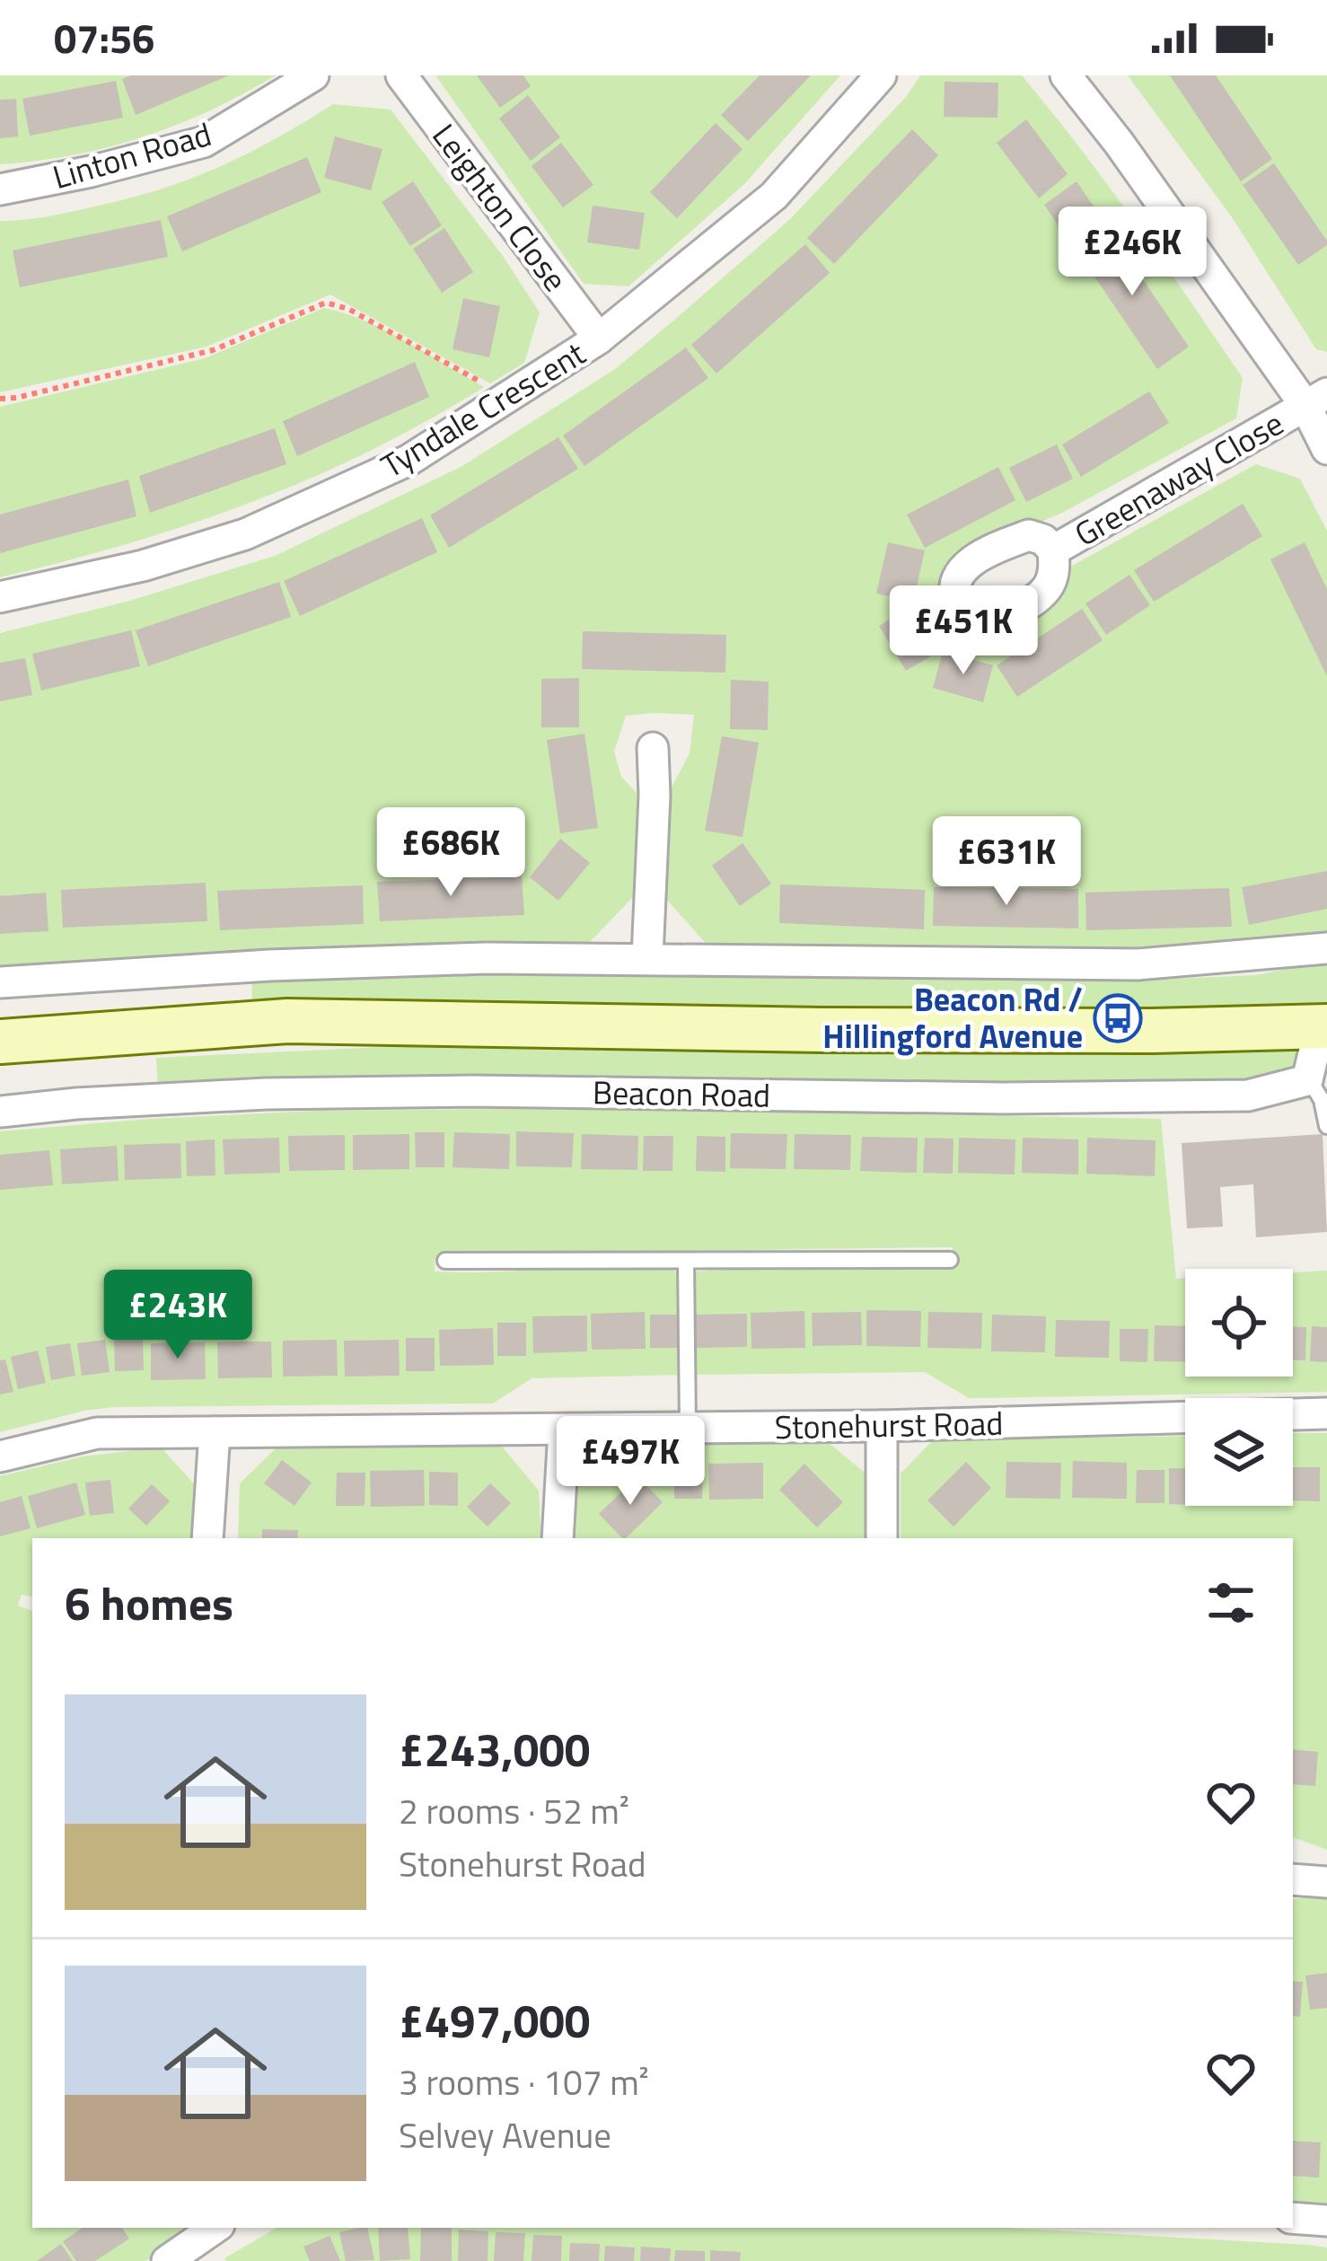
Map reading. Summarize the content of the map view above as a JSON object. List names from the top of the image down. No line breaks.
{"streets":{"main road":["Beacon Road"],"street":["Linton Road","Leighton Close","Tyndale Crescent","Greenaway Close","Stonehurst Road"]},"crossings":[["Leighton Close","Tyndale Crescent"]],"places":{"bus stop":["Beacon Rd / Hillingford Avenue"]},"page":{"status":"07:56","price":["£246K","£451K","£686K","£631K","£243K","£497K"],"heading":"6 homes","list":[{"name":"£243,000","note":"2 rooms · 52 m² · Stonehurst Road"},{"name":"£497,000","note":"3 rooms · 107 m² · Selvey Avenue"}]}}
